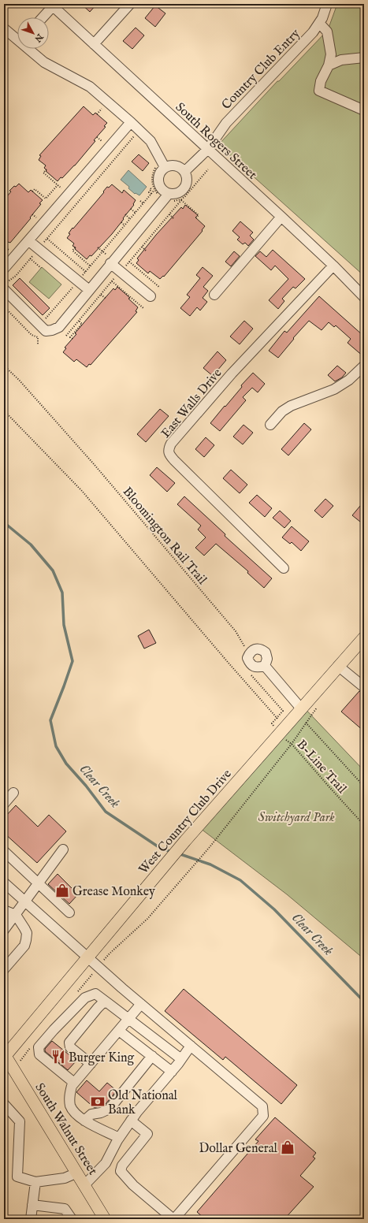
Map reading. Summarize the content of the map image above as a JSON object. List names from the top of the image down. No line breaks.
{"streets":{"main road":["West Country Club Drive","South Walnut Street"],"street":["Country Club Entry","South Rogers Street","East Walls Drive"],"path":["Bloomington Rail Trail","B-Line Trail"]},"crossings":[["Country Club Entry","South Rogers Street"],["South Rogers Street","East Walls Drive"],["B-Line Trail","West Country Club Drive"],["West Country Club Drive","South Walnut Street"]],"water":["Clear Creek"],"parks":["Switchyard Park"],"places":{"shop":["Grease Monkey","Dollar General"],"restaurant":["Burger King"],"bank":["Old National Bank"]},"north":"bottom right"}
